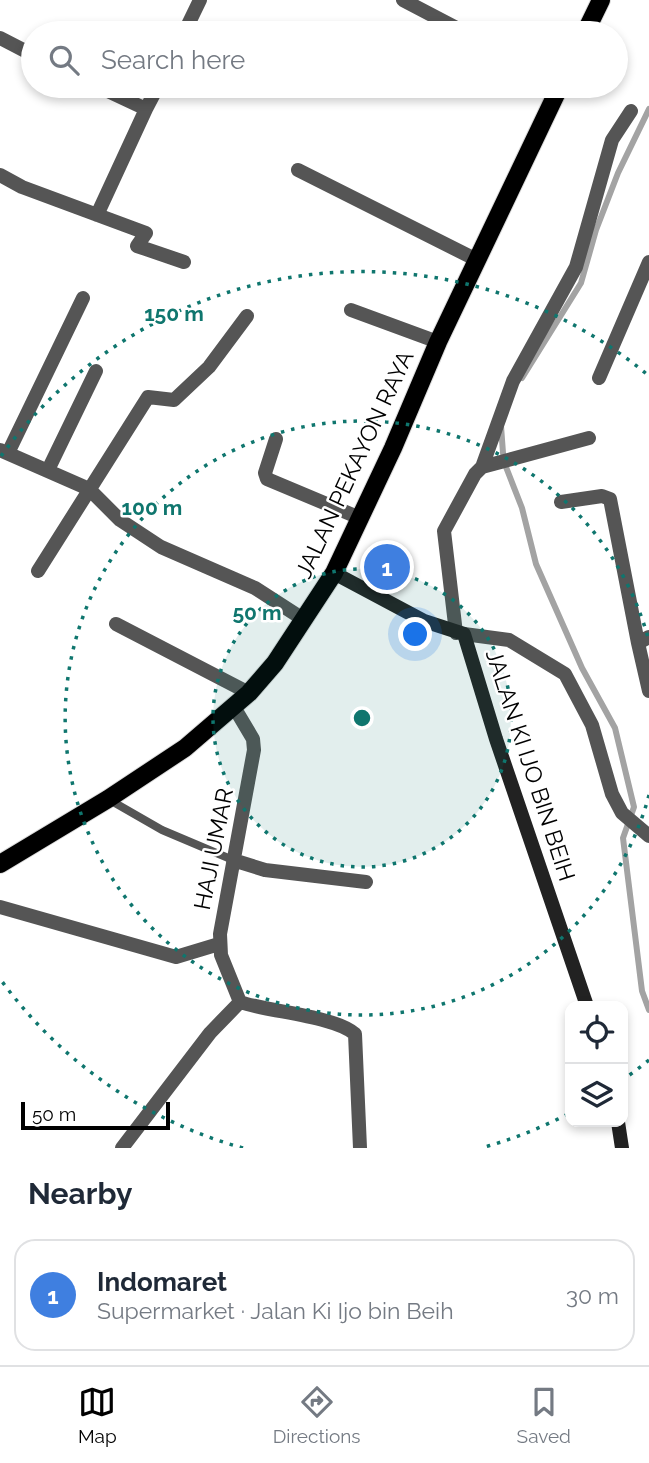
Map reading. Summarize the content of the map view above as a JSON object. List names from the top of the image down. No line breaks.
{"streets":{"main road":["JALAN PEKAYON RAYA"],"street":["JALAN KI IJO BIN BEIH","HAJI UMAR"]},"crossings":[["JALAN PEKAYON RAYA","JALAN KI IJO BIN BEIH"],["JALAN PEKAYON RAYA","HAJI UMAR"]],"scale_bar":"50 m","page":{"search":"Search here","pins":"1","scale":"50 m","heading":"Nearby","list":[{"mark":"1","name":"Indomaret","note":"Supermarket · Jalan Ki Ijo bin Beih","value":"30 m"}],"nav":["Map","Directions","Saved"]},"rings":["150 m","100 m","50 m"]}
